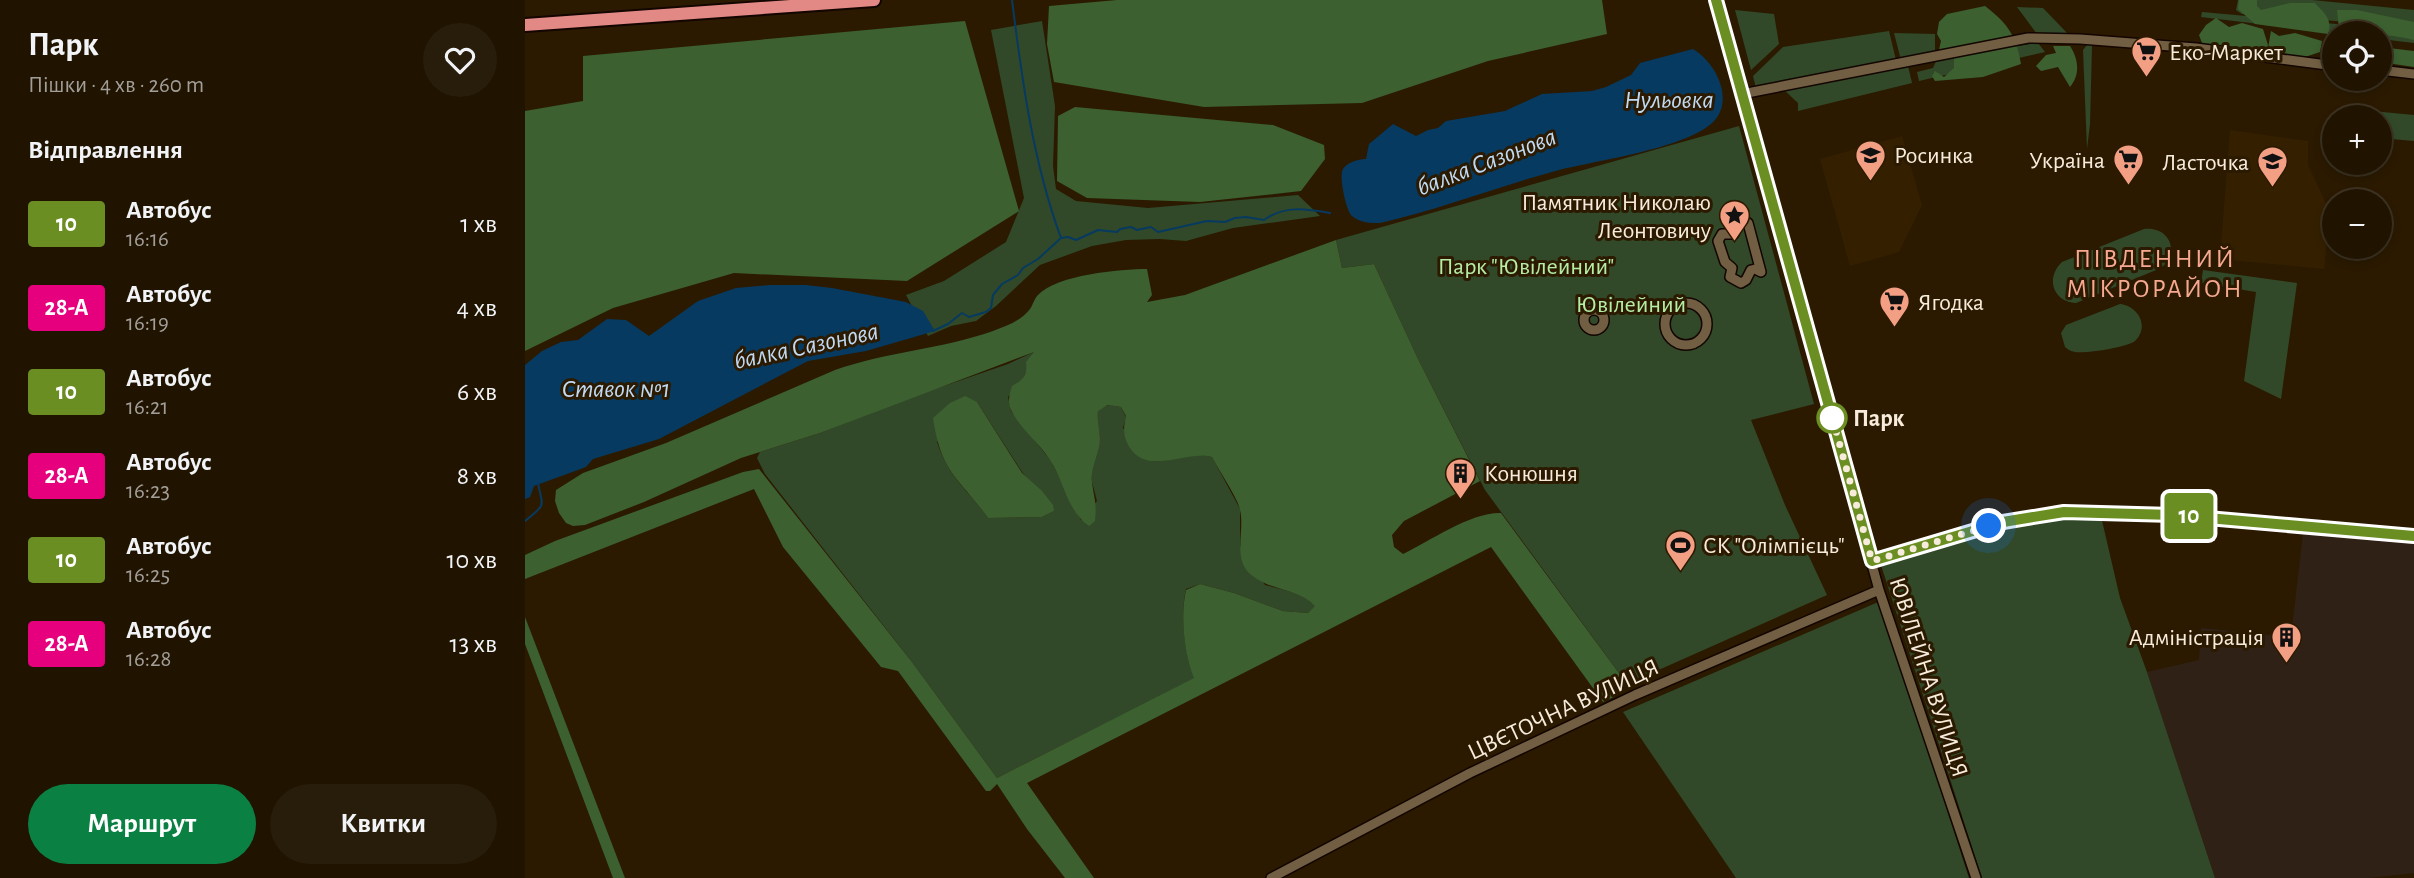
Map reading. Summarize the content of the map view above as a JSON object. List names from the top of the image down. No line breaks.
{"streets":{"street":["ЮВІЛЕЙНА ВУЛИЦЯ","ЦВЄТОЧНА ВУЛИЦЯ"]},"crossings":[["ЮВІЛЕЙНА ВУЛИЦЯ","ЦВЄТОЧНА ВУЛИЦЯ"]],"districts":["ПІВДЕННИЙ МІКРОРАЙОН"],"water":["Нульовка","балка Сазонова","Ставок №1"],"parks":["Парк \"Ювілейний\"","Ювілейний"],"places":{"supermarket":["Еко-Маркет","Україна","Ягодка"],"school or university":["Росинка","Ласточка"],"place":["Памятник Николаю Леонтовичу"],"other":["Парк"],"building":["Конюшня","Адміністрація"],"sports":["СК \"Олімпієць\""]},"lines":["bus line 10"],"page":{"heading":[["Парк","Пішки · 4 хв · 260 m"],"Відправлення"],"on_map":"10","map_buttons":["+","−"],"list":[{"mark":"10","name":"Автобус","note":"16:16","value":"1 хв"},{"mark":"28-А","name":"Автобус","note":"16:19","value":"4 хв"},{"mark":"10","name":"Автобус","note":"16:21","value":"6 хв"},{"mark":"28-А","name":"Автобус","note":"16:23","value":"8 хв"},{"mark":"10","name":"Автобус","note":"16:25","value":"10 хв"},{"mark":"28-А","name":"Автобус","note":"16:28","value":"13 хв"}],"buttons":["Маршрут","Квитки"]}}
